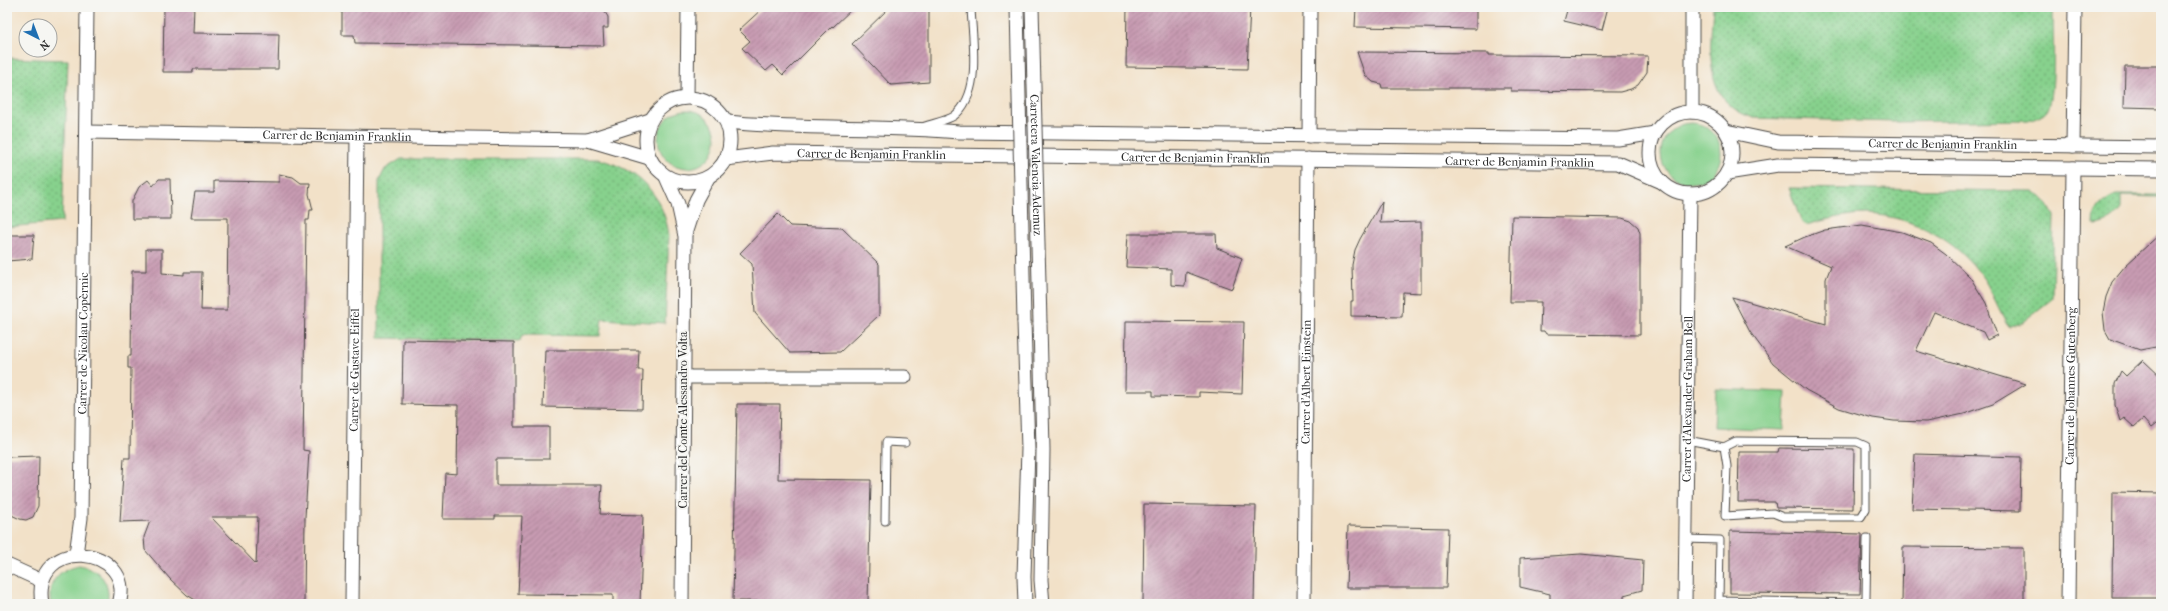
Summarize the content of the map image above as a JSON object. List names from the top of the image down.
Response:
{
  "streets": {
    "street": [
      "Carrer de Benjamin Franklin",
      "Carretera Valencia-Ademuz",
      "Carrer de Nicolau Copèrnic",
      "Carrer de Gustave Eiffel",
      "Carrer d'Albert Einstein",
      "Carrer de Johannes Gutenberg",
      "Carrer d'Alexander Graham Bell",
      "Carrer del Comte Alessandro Volta"
    ]
  },
  "crossings": [
    ["Carrer de Benjamin Franklin", "Carrer de Nicolau Copèrnic"],
    ["Carrer de Benjamin Franklin", "Carrer de Gustave Eiffel"],
    ["Carrer de Benjamin Franklin", "Carrer d'Albert Einstein"],
    ["Carrer de Benjamin Franklin", "Carrer de Johannes Gutenberg"],
    ["Carrer de Benjamin Franklin", "Carrer d'Alexander Graham Bell"],
    ["Carrer de Benjamin Franklin", "Carrer del Comte Alessandro Volta"]
  ],
  "north": "bottom right"
}
